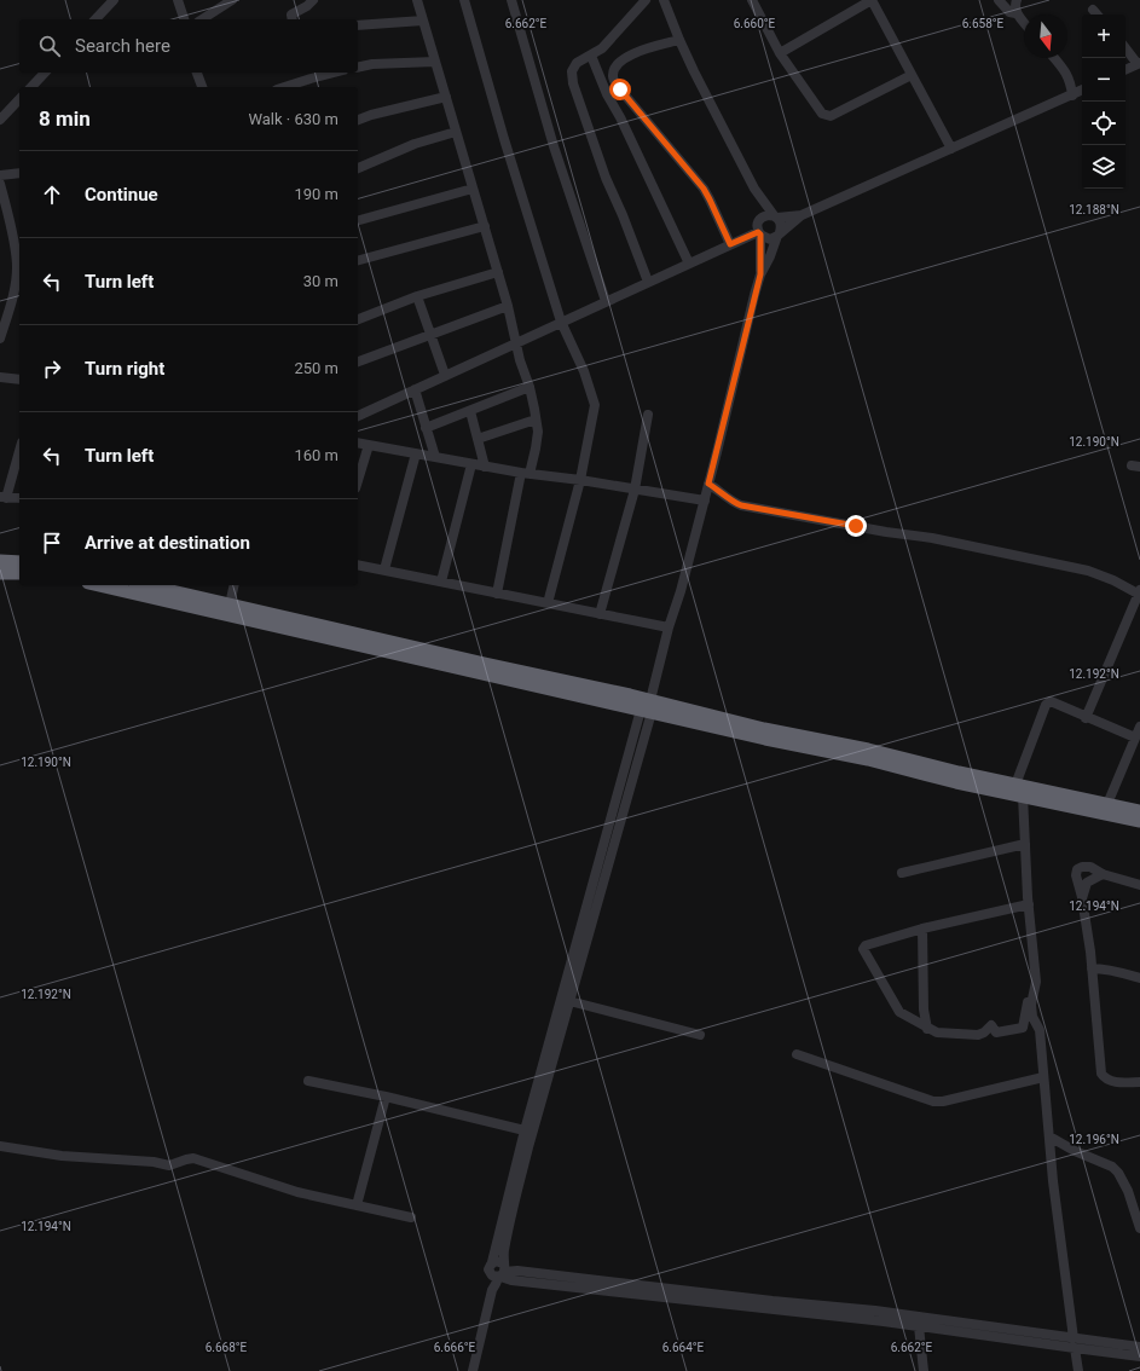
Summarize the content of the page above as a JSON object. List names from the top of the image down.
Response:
{
  "north": "bottom",
  "page": {
    "map_buttons": ["+", "−"],
    "search": "Search here",
    "heading": ["8 min", "Walk · 630 m"],
    "list": [
      ["Continue", "190 m"],
      ["Turn left", "30 m"],
      ["Turn right", "250 m"],
      ["Turn left", "160 m"],
      "Arrive at destination"
    ]
  },
  "coordinates": [
    "6.662°E",
    "6.660°E",
    "6.658°E",
    "12.188°N",
    "12.190°N",
    "12.192°N",
    "12.194°N",
    "12.196°N",
    "6.668°E",
    "6.666°E",
    "6.664°E"
  ]
}
